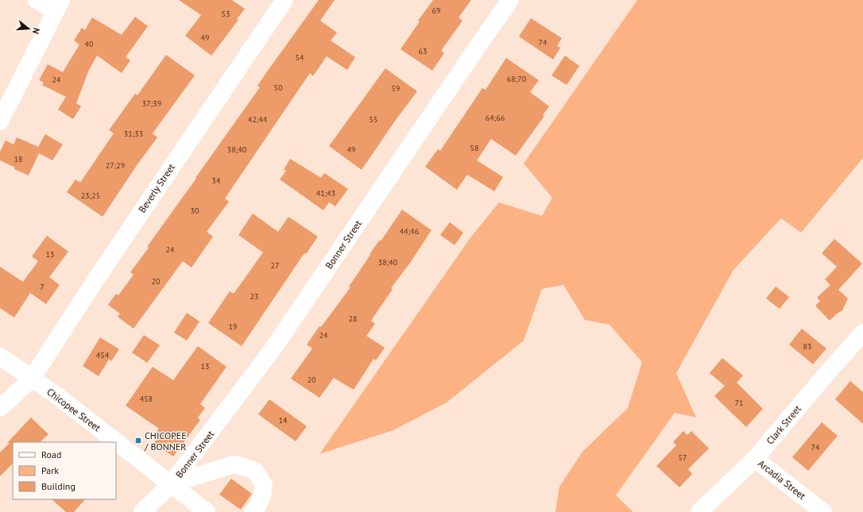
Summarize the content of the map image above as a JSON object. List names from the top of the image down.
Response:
{
  "streets": {
    "street": [
      "Beverly Street",
      "Bonner Street",
      "Chicopee Street",
      "Clark Street",
      "Arcadia Street"
    ]
  },
  "crossings": [
    ["Beverly Street", "Chicopee Street"],
    ["Bonner Street", "Chicopee Street"],
    ["Clark Street", "Arcadia Street"]
  ],
  "places": {
    "transit": ["CHICOPEE / BONNER"]
  },
  "house_numbers": [
    "69",
    "53",
    "49",
    "74",
    "40",
    "63",
    "54",
    "68;70",
    "24",
    "50",
    "59",
    "37;39",
    "64;66",
    "42;44",
    "55",
    "31;33",
    "58",
    "38;40",
    "49",
    "18",
    "27;29",
    "34",
    "41;43",
    "23;25",
    "30",
    "44;46",
    "24",
    "13",
    "38;40",
    "27",
    "20",
    "7",
    "23",
    "28",
    "19",
    "24",
    "83",
    "454",
    "13",
    "20",
    "458",
    "71",
    "14",
    "74",
    "57"
  ],
  "legend": ["Road", "Park", "Building"],
  "north": "right"
}
